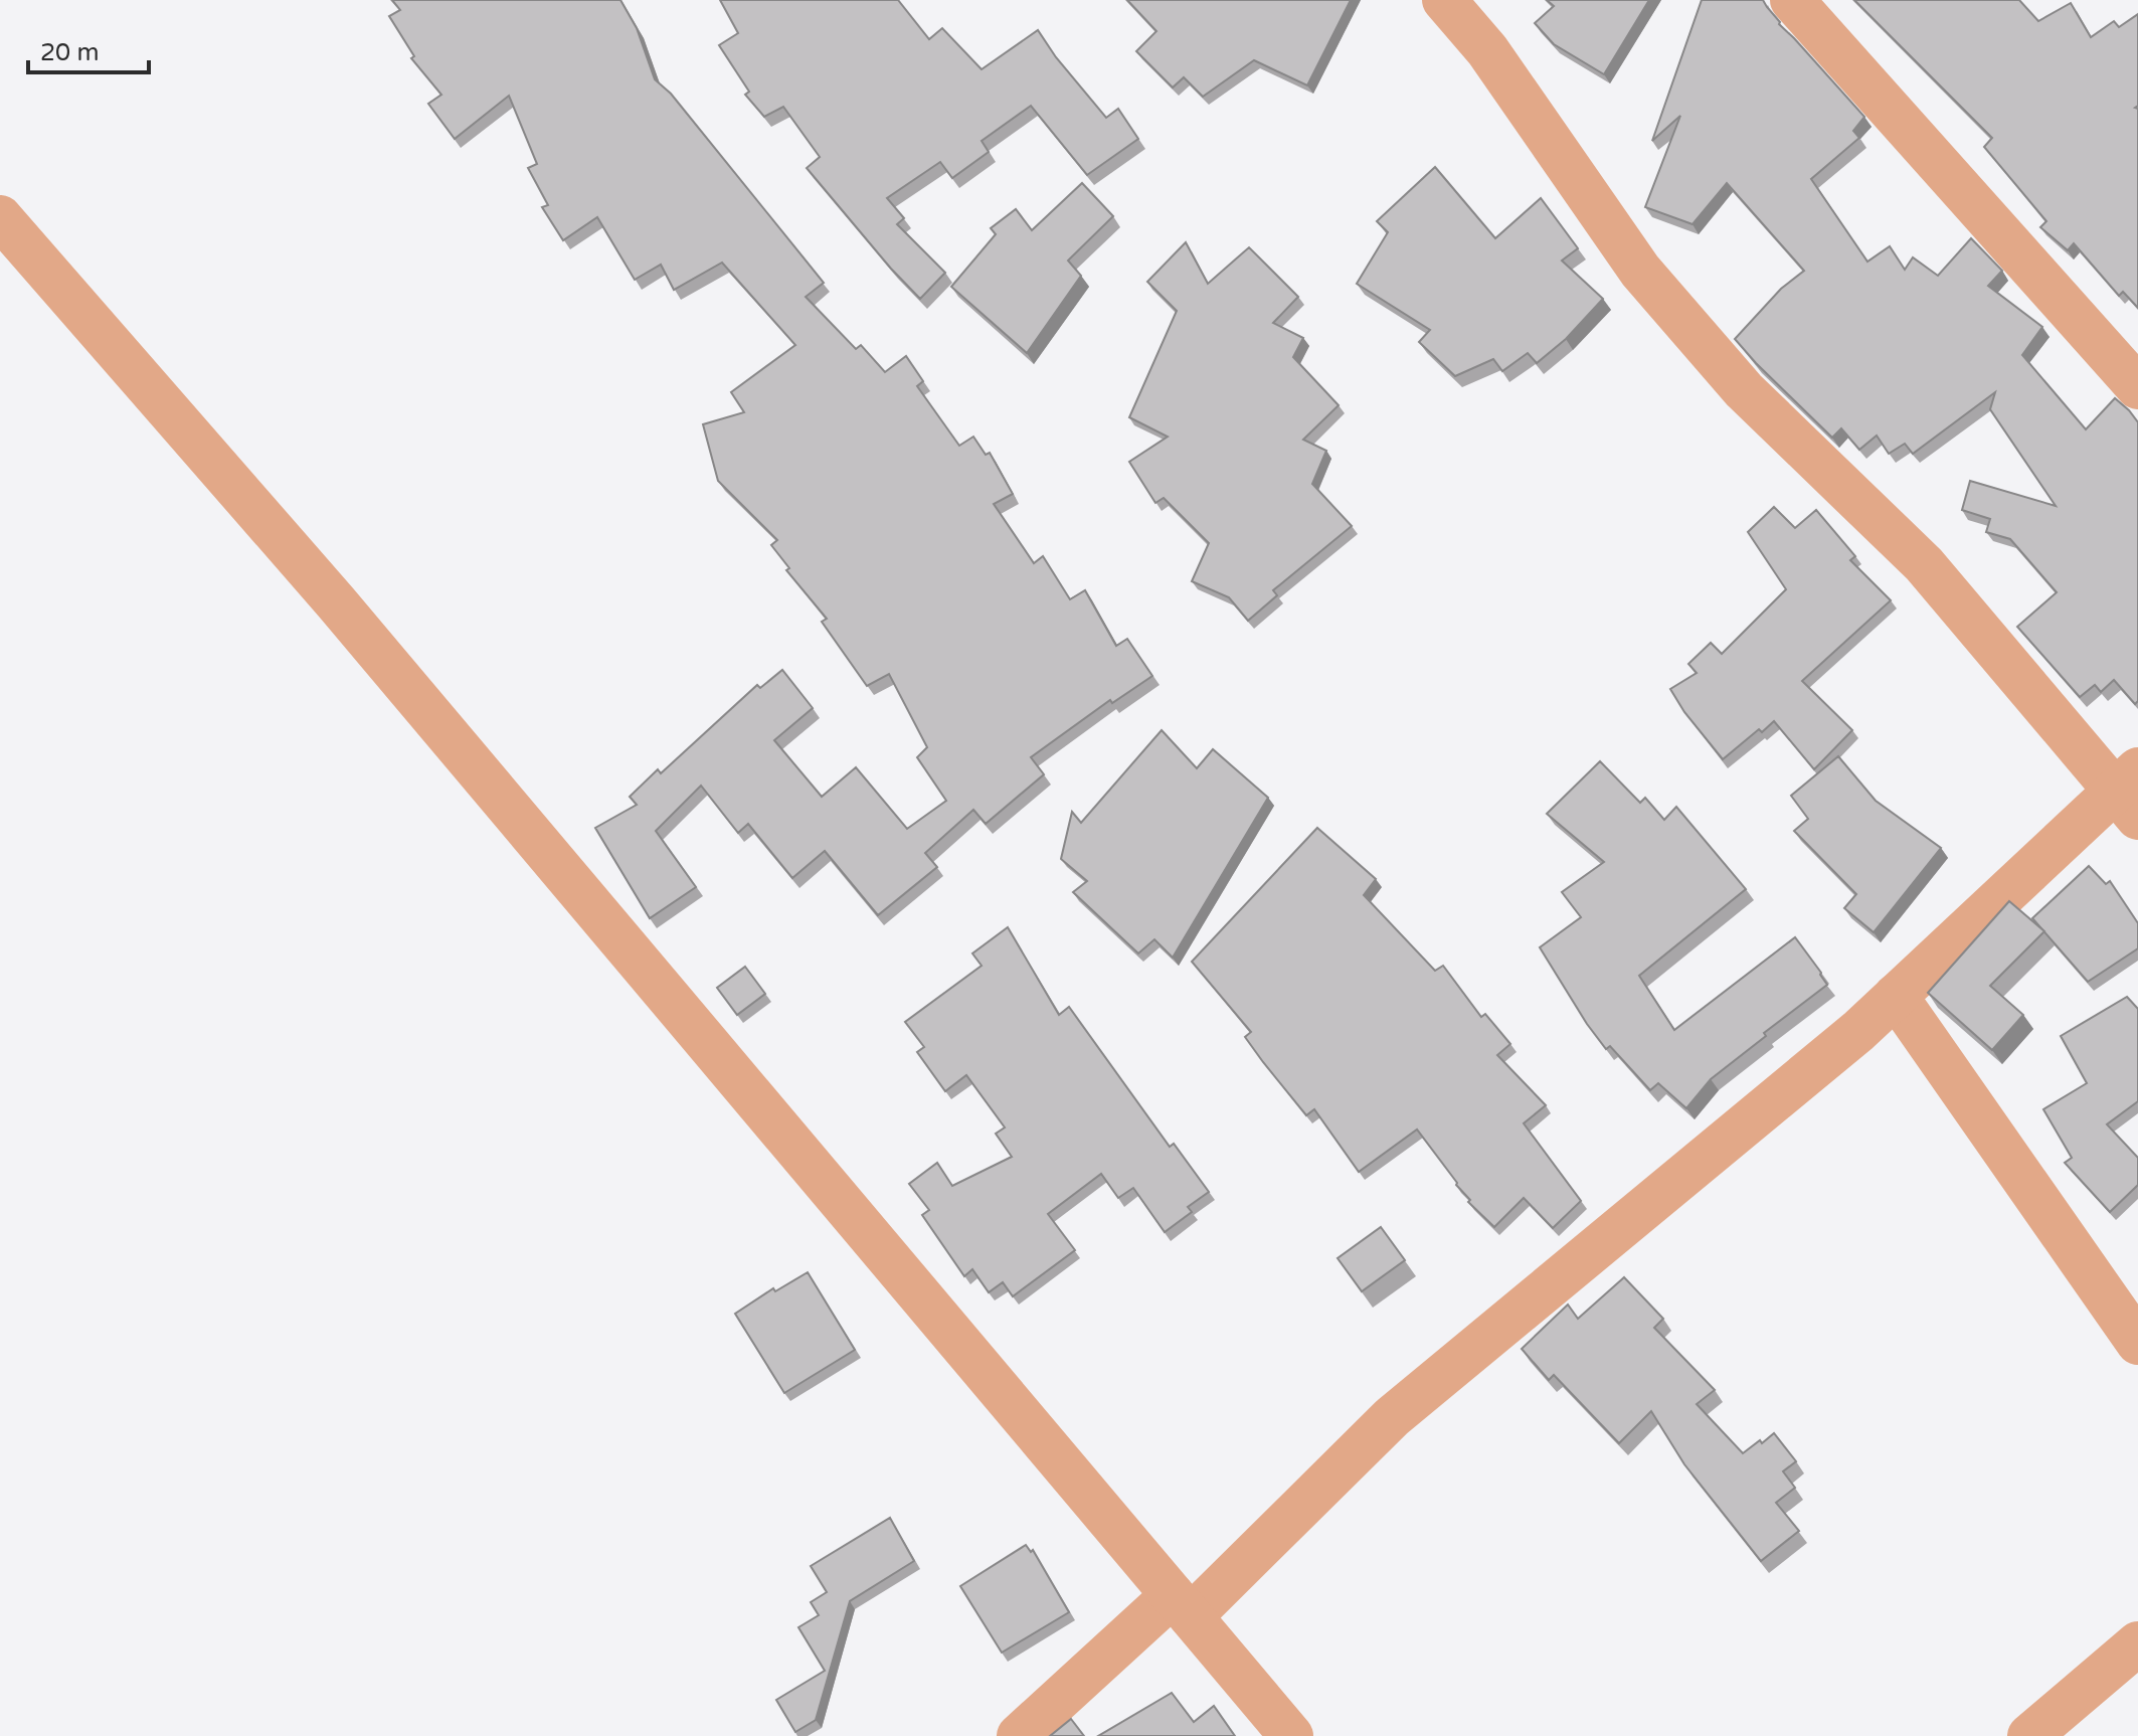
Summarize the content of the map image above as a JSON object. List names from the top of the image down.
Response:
{
  "scale_bar": "20 m"
}
